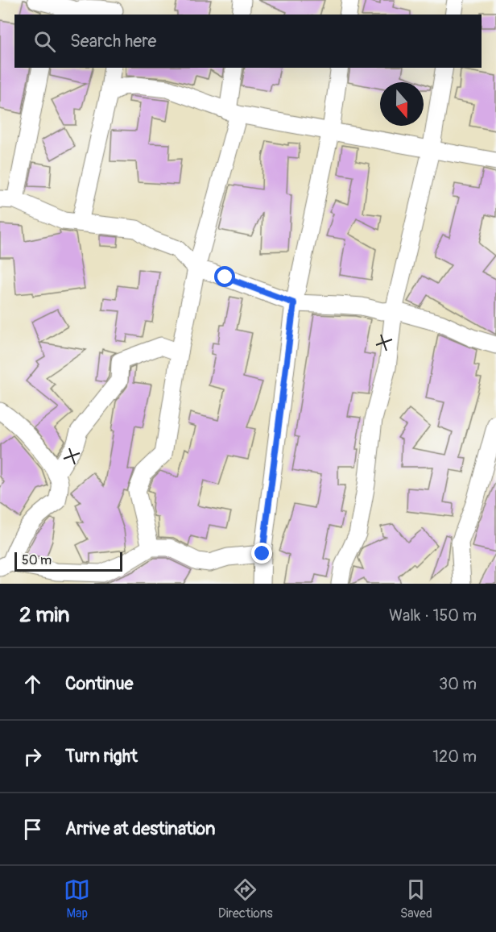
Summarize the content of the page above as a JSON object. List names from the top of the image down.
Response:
{
  "scale_bar": "50 m",
  "north": "bottom",
  "page": {
    "search": "Search here",
    "scale": "50 m",
    "heading": ["2 min", "Walk · 150 m"],
    "list": [
      ["Continue", "30 m"],
      ["Turn right", "120 m"],
      "Arrive at destination"
    ],
    "nav": ["Map", "Directions", "Saved"]
  }
}
